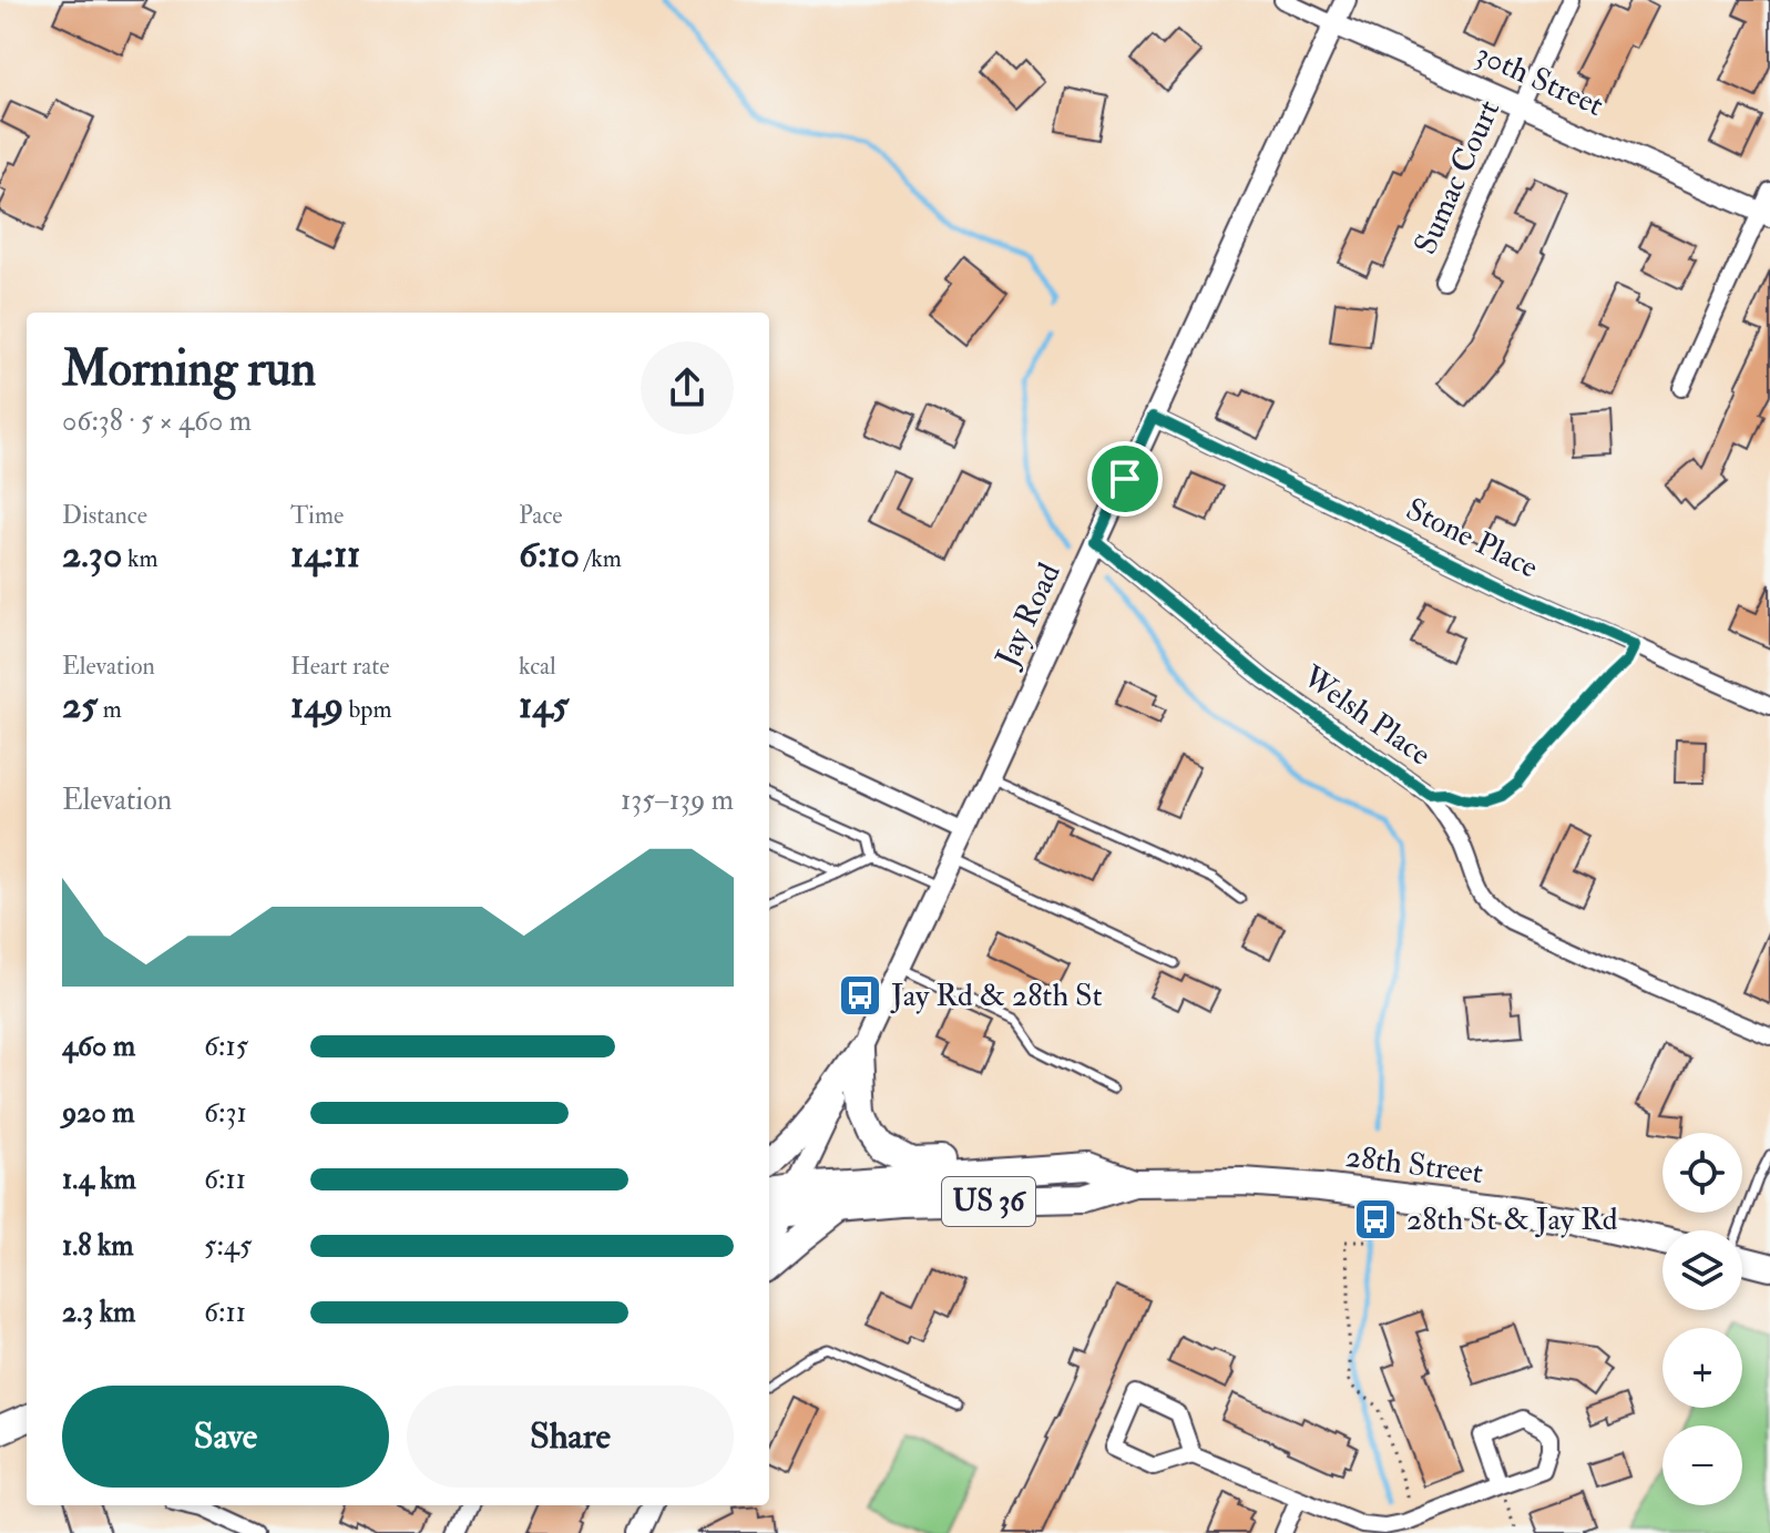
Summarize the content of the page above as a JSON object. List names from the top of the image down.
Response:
{
  "streets": {
    "highway": ["28th Street", "US 36"],
    "street": [
      "30th Street",
      "Sumac Court",
      "Stone Place",
      "Jay Road",
      "Welsh Place"
    ]
  },
  "crossings": [
    ["30th Street", "Sumac Court"],
    ["30th Street", "Jay Road"],
    ["Stone Place", "Jay Road"],
    ["Jay Road", "Welsh Place"],
    ["Jay Road", "28th Street"],
    ["Jay Road", "US 36"],
    ["28th Street", "US 36"]
  ],
  "places": {
    "bus stop": ["Jay Rd & 28th St", "28th St & Jay Rd"]
  },
  "page": {
    "heading": ["Morning run", "06:38 · 5 × 460 m"],
    "stats": [
      ["Distance", "2.30 km"],
      ["Time", "14:11"],
      ["Pace", "6:10 /km"],
      ["Elevation", "25 m"],
      ["Heart rate", "149 bpm"],
      ["kcal", "145"]
    ],
    "chart": ["Elevation", "135–139 m"],
    "list": [
      {
        "name": "460 m",
        "note": "6:15"
      },
      {
        "name": "920 m",
        "note": "6:31"
      },
      {
        "name": "1.4 km",
        "note": "6:11"
      },
      {
        "name": "1.8 km",
        "note": "5:45"
      },
      {
        "name": "2.3 km",
        "note": "6:11"
      }
    ],
    "map_buttons": ["+", "−"],
    "buttons": ["Save", "Share"]
  }
}
